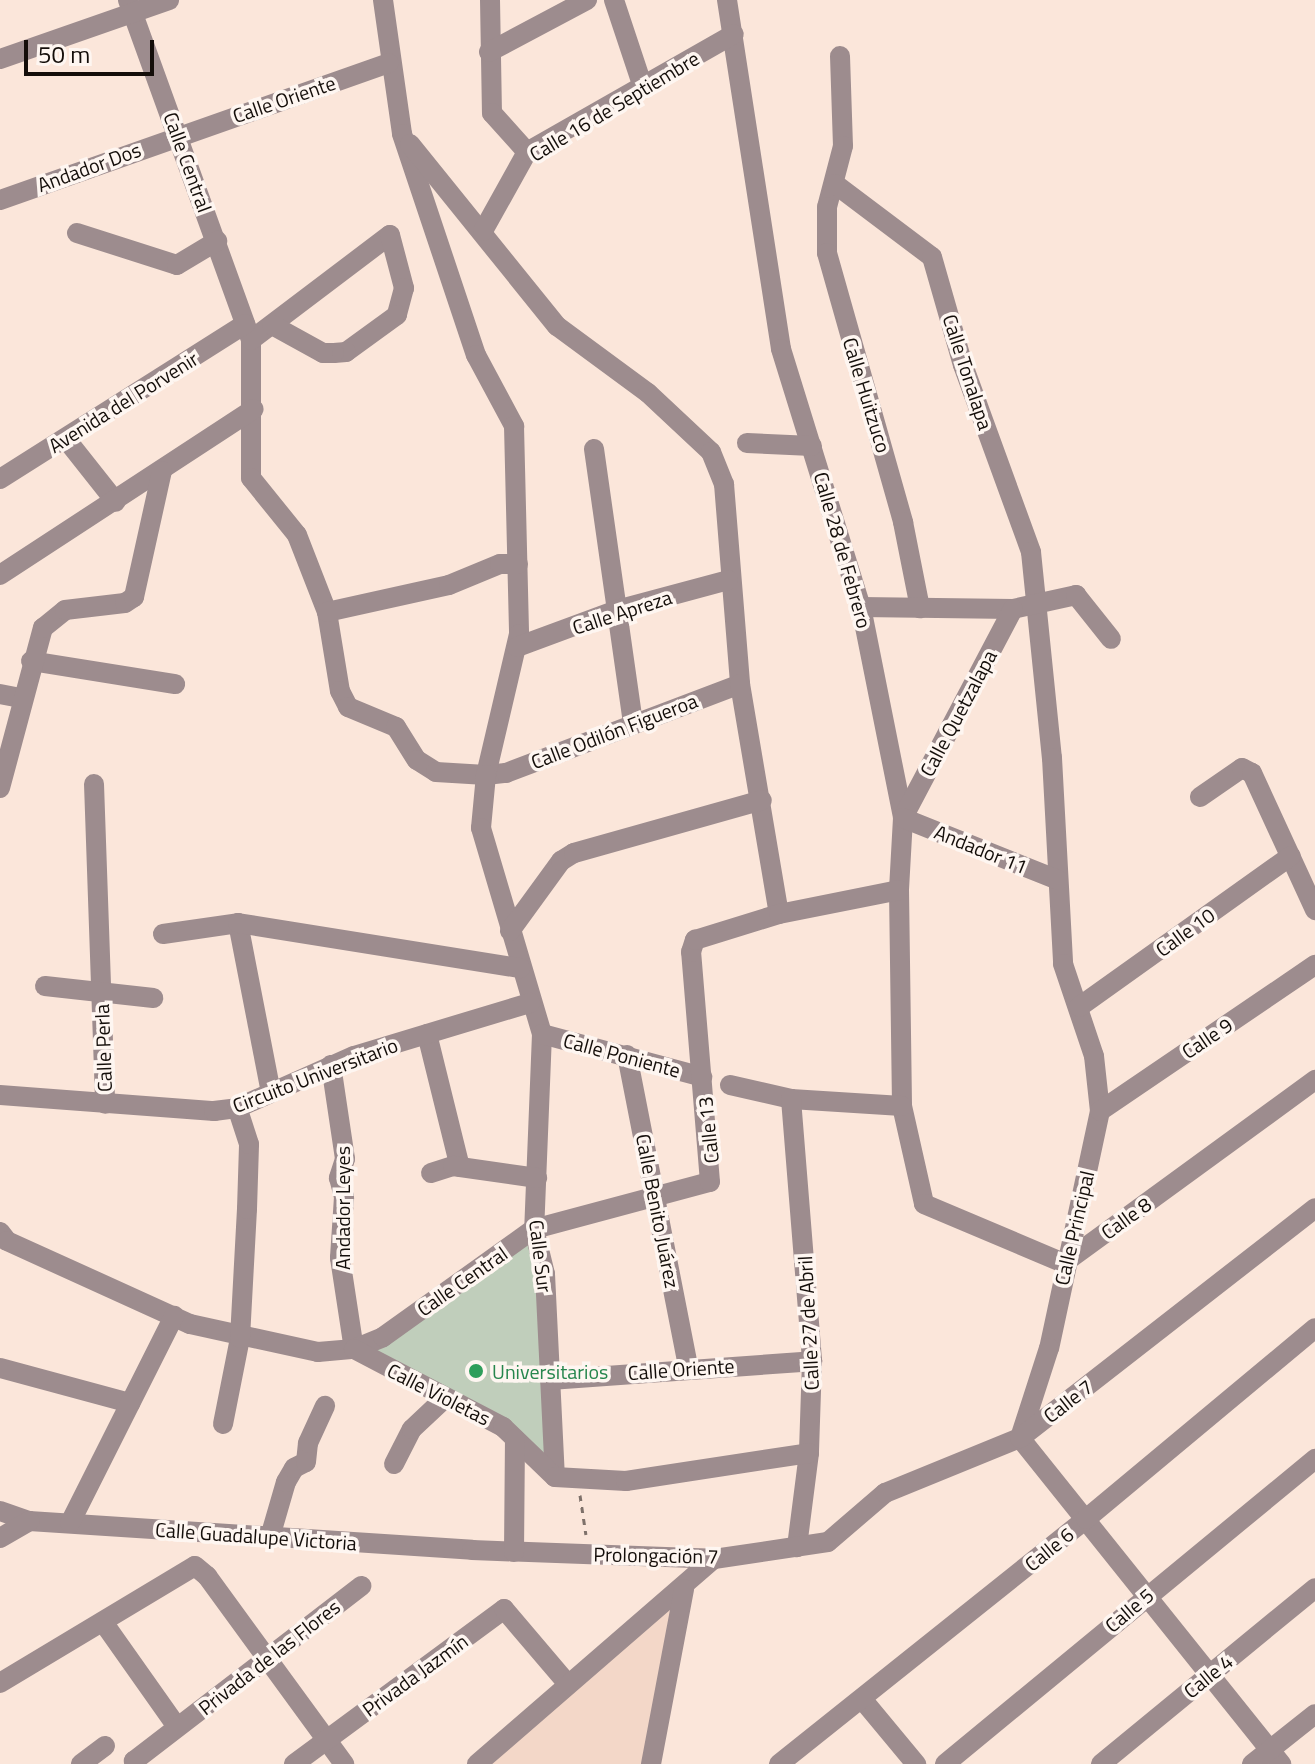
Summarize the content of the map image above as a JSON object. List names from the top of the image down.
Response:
{
  "streets": {
    "street": [
      "Calle Oriente",
      "Calle 16 de Septiembre",
      "Calle Central",
      "Andador Dos",
      "Calle Tonalapa",
      "Calle Huitzuco",
      "Avenida del Porvenir",
      "Calle 28 de Febrero",
      "Calle Apreza",
      "Calle Quetzalapa",
      "Calle Odilón Figueroa",
      "Andador 11",
      "Calle 10",
      "Calle 9",
      "Calle Perla",
      "Calle Poniente",
      "Circuito Universitario",
      "Calle 13",
      "Andador Leyes",
      "Calle Benito Juárez",
      "Calle 8",
      "Calle Principal",
      "Calle Sur",
      "Calle 27 de Abril",
      "Calle Violetas",
      "Calle 7",
      "Calle Guadalupe Victoria",
      "Calle 6",
      "Prolongación 7",
      "Calle 5",
      "Privada de las Flores",
      "Privada Jazmín",
      "Calle 4"
    ]
  },
  "crossings": [
    ["Calle Oriente", "Calle Central"],
    ["Calle Oriente", "Andador Dos"],
    ["Calle Oriente", "Calle Benito Juárez"],
    ["Calle Oriente", "Calle Sur"],
    ["Calle Oriente", "Calle 27 de Abril"],
    ["Calle 16 de Septiembre", "Calle 28 de Febrero"],
    ["Calle Central", "Andador Dos"],
    ["Calle Central", "Avenida del Porvenir"],
    ["Calle Central", "Calle Odilón Figueroa"],
    ["Calle Central", "Calle 13"],
    ["Calle Central", "Andador Leyes"],
    ["Calle Central", "Calle Benito Juárez"],
    ["Calle Central", "Calle Sur"],
    ["Calle Central", "Calle Violetas"],
    ["Calle Tonalapa", "Calle Huitzuco"],
    ["Calle Tonalapa", "Calle Principal"],
    ["Calle 28 de Febrero", "Calle Quetzalapa"],
    ["Calle 28 de Febrero", "Andador 11"],
    ["Calle Quetzalapa", "Andador 11"],
    ["Andador 11", "Calle Principal"],
    ["Calle 10", "Calle Principal"],
    ["Calle 9", "Calle Principal"],
    ["Calle Perla", "Circuito Universitario"],
    ["Calle Poniente", "Calle 13"],
    ["Calle Poniente", "Calle Benito Juárez"],
    ["Calle Poniente", "Calle Sur"],
    ["Circuito Universitario", "Andador Leyes"],
    ["Andador Leyes", "Calle Violetas"],
    ["Calle 8", "Calle Principal"],
    ["Calle Principal", "Calle 7"],
    ["Calle Sur", "Calle Violetas"],
    ["Calle 27 de Abril", "Calle 7"],
    ["Calle 27 de Abril", "Prolongación 7"],
    ["Calle 7", "Prolongación 7"],
    ["Calle Guadalupe Victoria", "Prolongación 7"]
  ],
  "places": ["Universitarios"],
  "scale_bar": "50 m"
}
